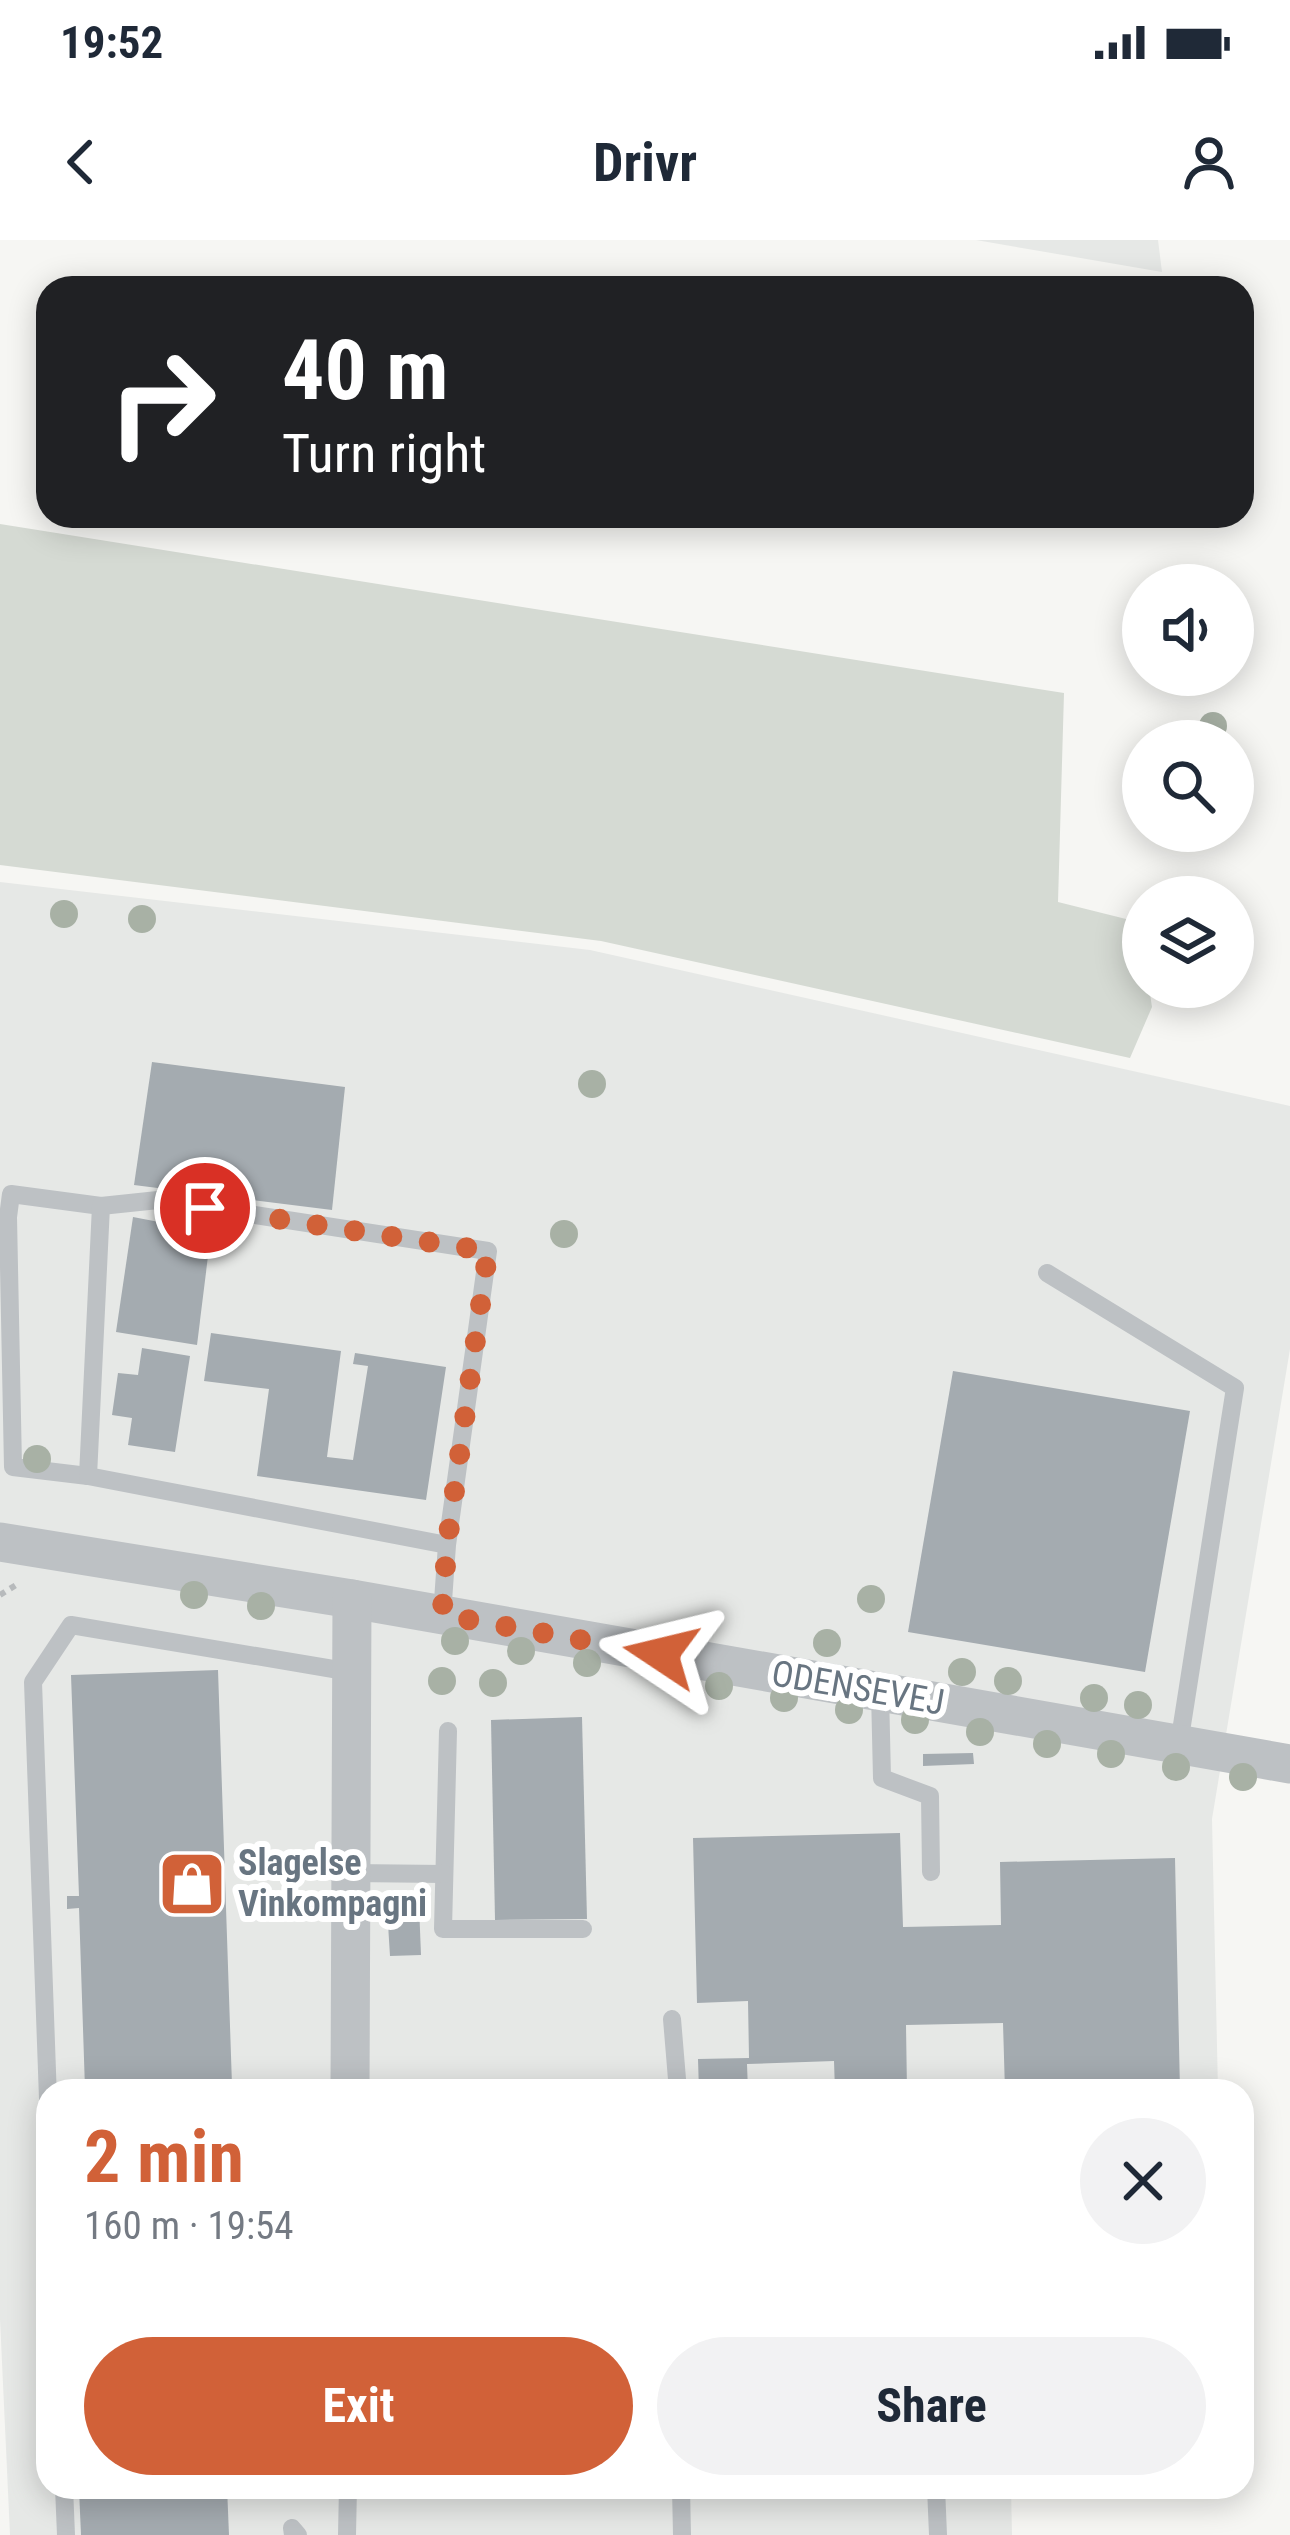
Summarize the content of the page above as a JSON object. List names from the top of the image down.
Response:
{
  "streets": {
    "street": ["ODENSEVEJ"]
  },
  "places": {
    "shop": ["Slagelse Vinkompagni"]
  },
  "page": {
    "status": "19:52",
    "header": "Drivr",
    "turn": ["40 m", "Turn right"],
    "heading": ["2 min", "160 m · 19:54"],
    "buttons": ["Exit", "Share"]
  }
}
